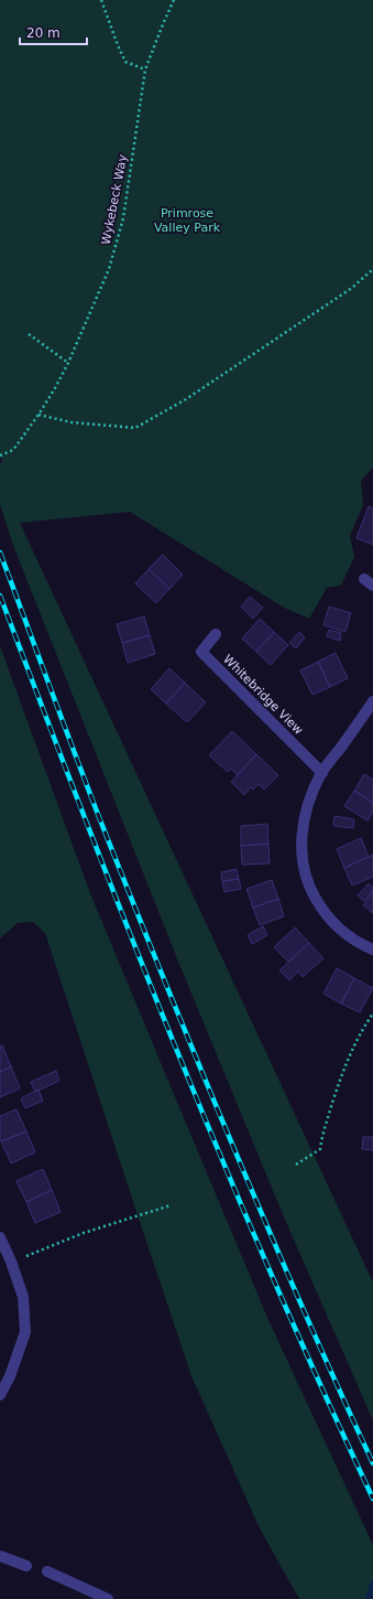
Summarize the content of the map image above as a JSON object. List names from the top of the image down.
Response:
{
  "streets": {
    "street": ["Whitebridge View"],
    "path": ["Wykebeck Way"]
  },
  "parks": ["Primrose Valley Park"],
  "scale_bar": "20 m"
}
